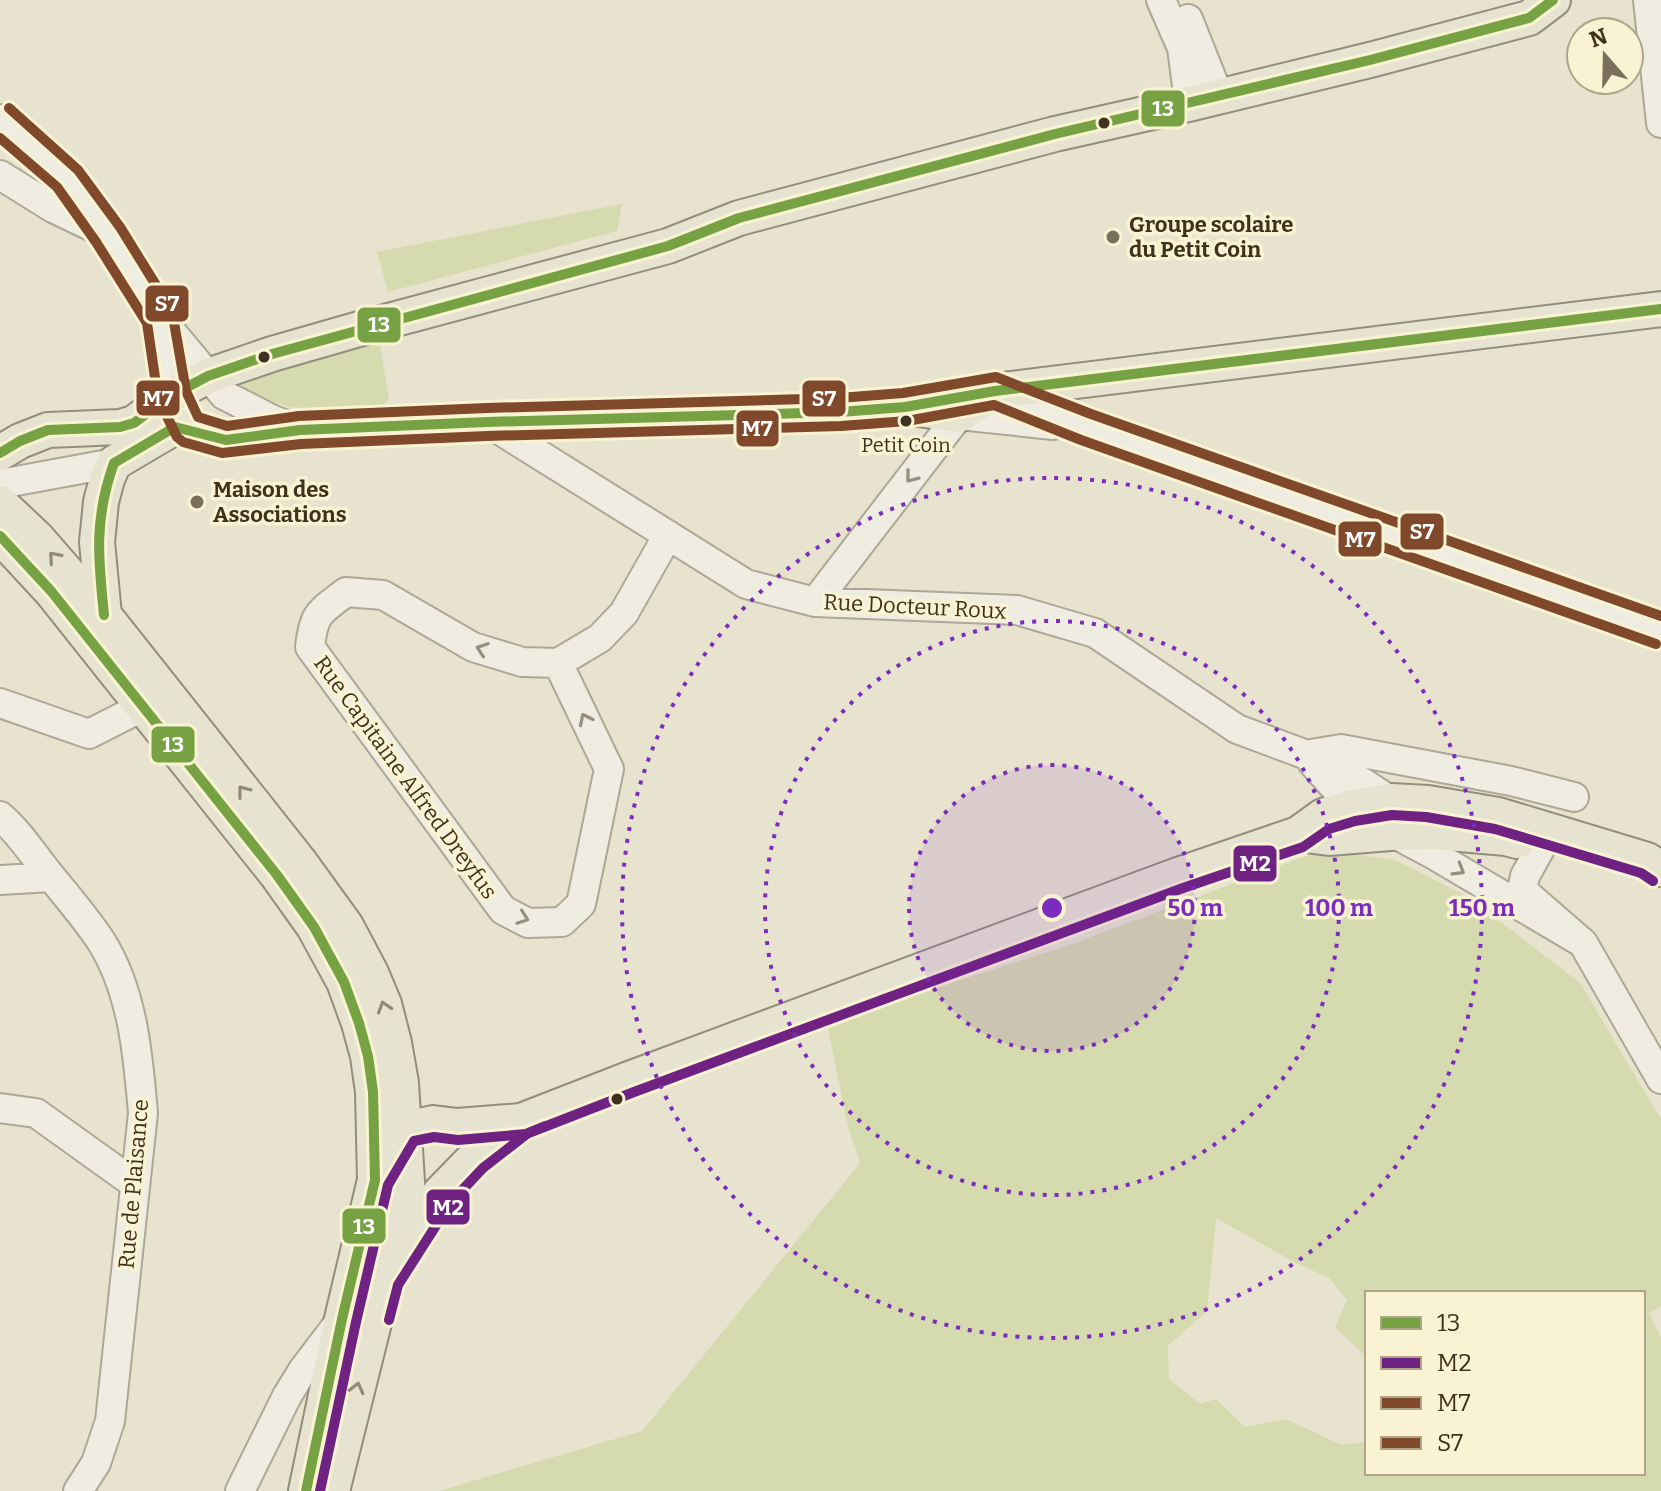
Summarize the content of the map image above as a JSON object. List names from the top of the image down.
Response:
{
  "streets": {
    "street": ["Rue Docteur Roux", "Rue Capitaine Alfred Dreyfus", "Rue de Plaisance"]
  },
  "places": ["Groupe scolaire du Petit Coin", "Petit Coin", "Maison des Associations"],
  "lines": [
    "transit line 13",
    "transit line S7",
    "transit line M7",
    "transit line M2"
  ],
  "legend": [
    "13",
    "M2",
    "M7",
    "S7"
  ],
  "north": "top",
  "rings": ["50 m", "100 m", "150 m"]
}
